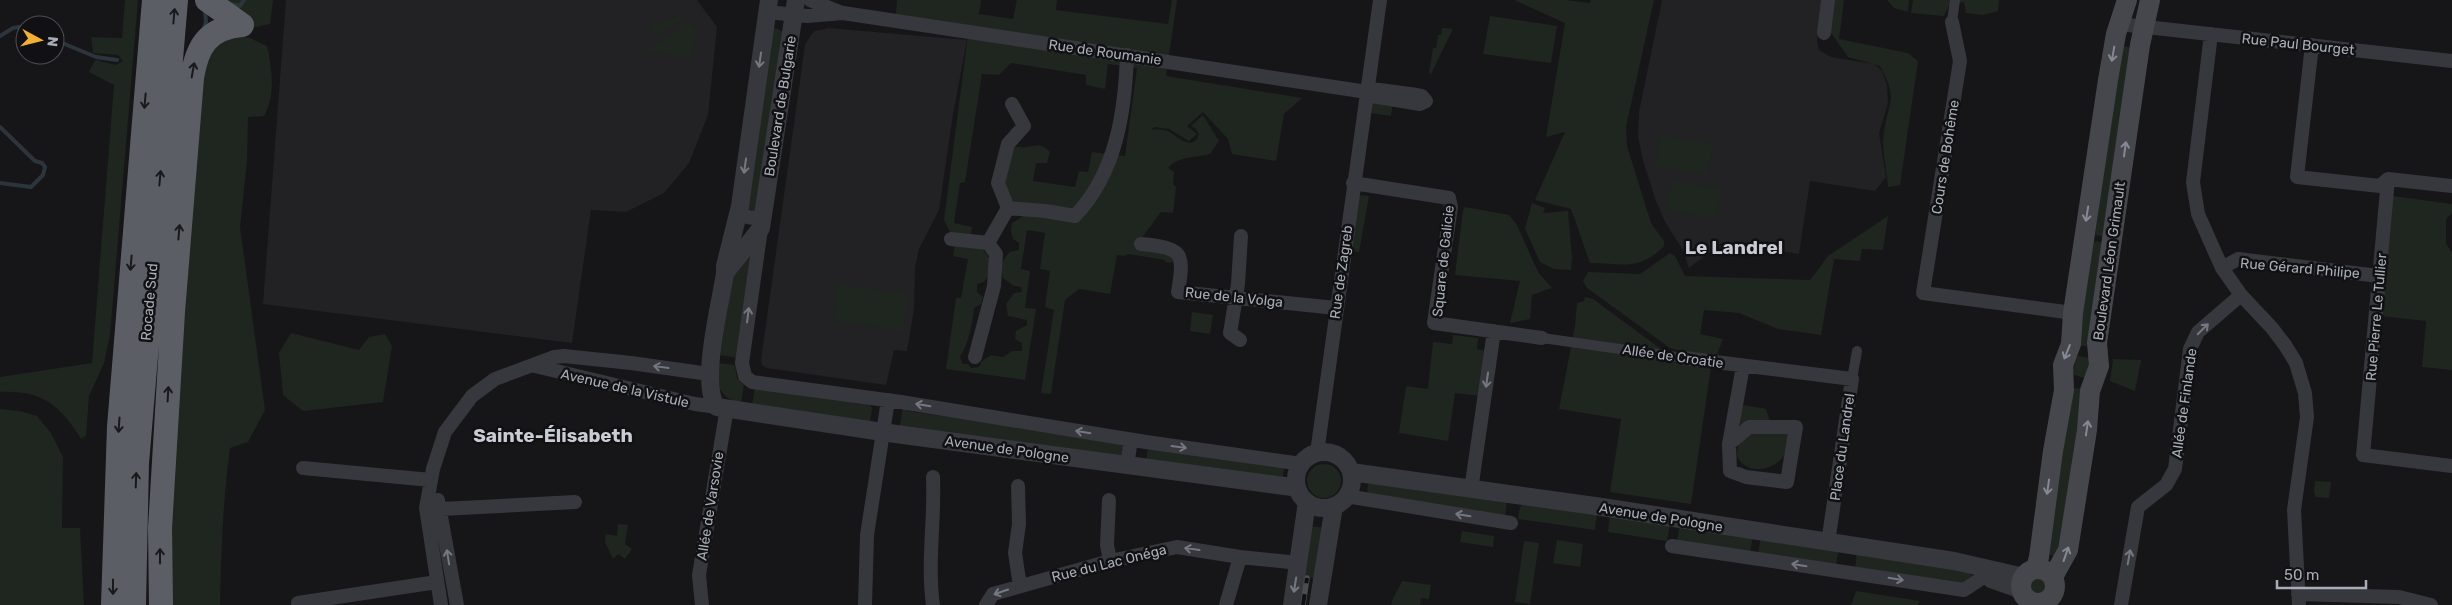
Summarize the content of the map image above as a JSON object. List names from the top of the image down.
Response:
{
  "streets": {
    "highway": ["Rocade Sud"],
    "main road": ["Boulevard Léon Grimault"],
    "street": [
      "Rue Paul Bourget",
      "Rue de Roumanie",
      "Boulevard de Bulgarie",
      "Cours de Bohême",
      "Square de Galicie",
      "Rue Gérard Philipe",
      "Rue de Zagreb",
      "Rue de la Volga",
      "Rue Pierre Le Tullier",
      "Allée de Croatie",
      "Avenue de la Vistule",
      "Allée de Finlande",
      "Place du Landrel",
      "Avenue de Pologne",
      "Allée de Varsovie",
      "Rue du Lac Onéga"
    ]
  },
  "crossings": [
    ["Rue Paul Bourget", "Boulevard Léon Grimault"],
    ["Rue de Roumanie", "Boulevard de Bulgarie"],
    ["Rue de Roumanie", "Rue de Zagreb"],
    ["Boulevard de Bulgarie", "Avenue de la Vistule"],
    ["Boulevard de Bulgarie", "Avenue de Pologne"],
    ["Boulevard de Bulgarie", "Allée de Varsovie"],
    ["Cours de Bohême", "Boulevard Léon Grimault"],
    ["Square de Galicie", "Rue de Zagreb"],
    ["Square de Galicie", "Allée de Croatie"],
    ["Boulevard Léon Grimault", "Avenue de Pologne"],
    ["Rue Gérard Philipe", "Rue Pierre Le Tullier"],
    ["Rue de Zagreb", "Rue de la Volga"],
    ["Rue de Zagreb", "Avenue de Pologne"],
    ["Allée de Croatie", "Place du Landrel"],
    ["Avenue de la Vistule", "Avenue de Pologne"],
    ["Avenue de la Vistule", "Allée de Varsovie"],
    ["Place du Landrel", "Avenue de Pologne"],
    ["Avenue de Pologne", "Allée de Varsovie"]
  ],
  "one_way": ["Allée de Finlande", "Rue du Lac Onéga"],
  "districts": ["Le Landrel", "Sainte-Élisabeth"],
  "scale_bar": "50 m",
  "north": "right"
}
